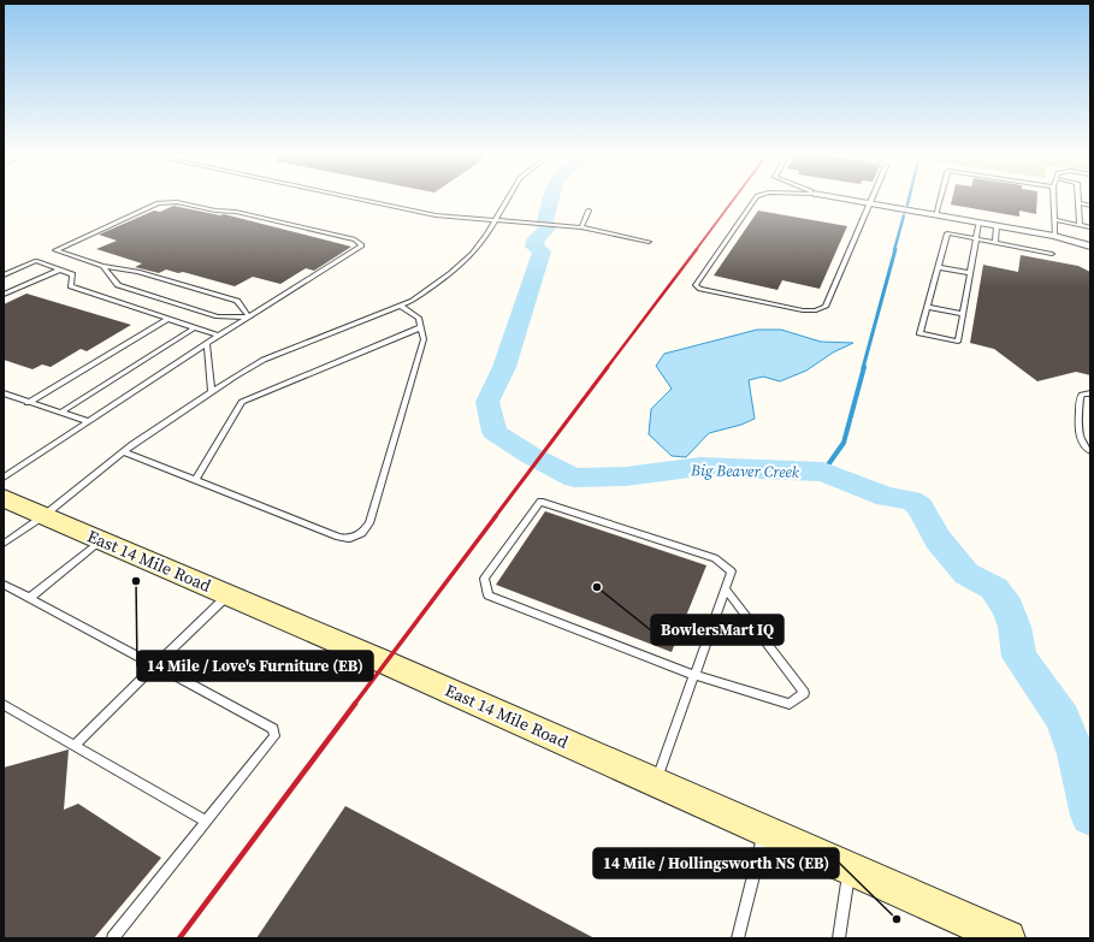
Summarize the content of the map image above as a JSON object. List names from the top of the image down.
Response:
{
  "streets": {
    "main road": ["East 14 Mile Road"]
  },
  "water": ["Big Beaver Creek"],
  "places": ["14 Mile / Love's Furniture (EB)", "BowlersMart IQ", "14 Mile / Hollingsworth NS (EB)"]
}
